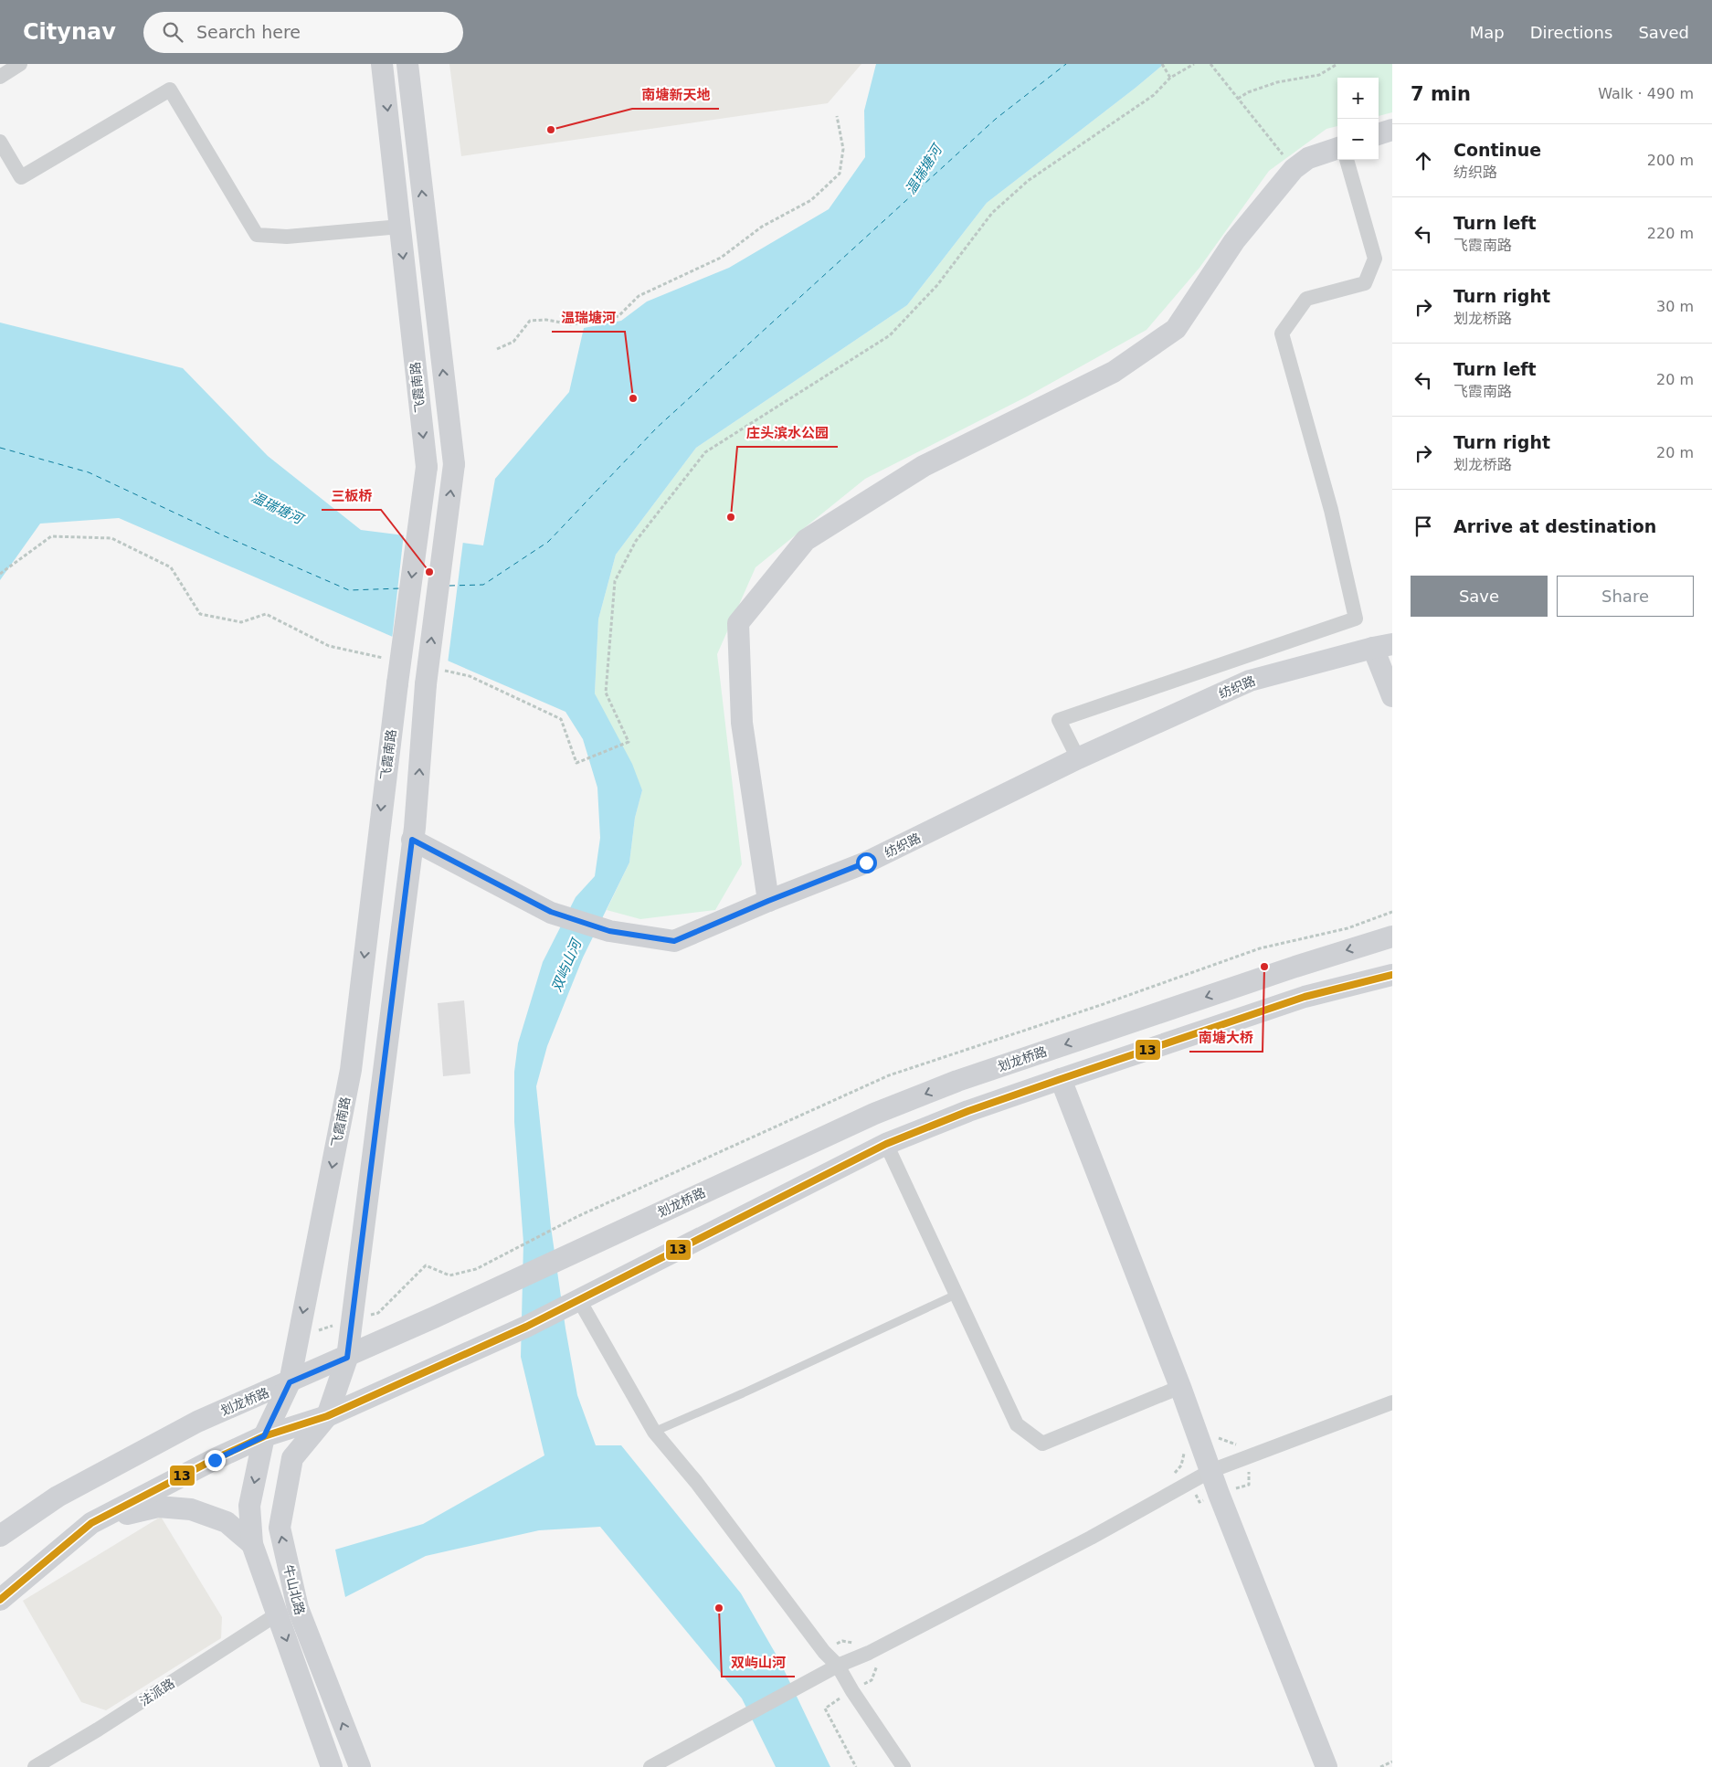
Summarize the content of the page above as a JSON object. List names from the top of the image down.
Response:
{
  "streets": {
    "main road": [
      "飞霞南路",
      "纺织路",
      "划龙桥路",
      "牛山北路"
    ],
    "street": ["法派路"]
  },
  "crossings": [
    ["飞霞南路", "划龙桥路"],
    ["飞霞南路", "牛山北路"],
    ["牛山北路", "法派路"]
  ],
  "water": ["温瑞塘河", "双屿山河"],
  "places": [
    "南塘新天地",
    "温瑞塘河",
    "庄头滨水公园",
    "三板桥",
    "南塘大桥",
    "双屿山河"
  ],
  "lines": ["transit line 13"],
  "page": {
    "header": "Citynav",
    "search": "Search here",
    "nav": ["Map", "Directions", "Saved"],
    "heading": ["7 min", "Walk · 490 m"],
    "map_buttons": ["+", "−"],
    "list": [
      ["Continue", "纺织路", "200 m"],
      ["Turn left", "飞霞南路", "220 m"],
      ["Turn right", "划龙桥路", "30 m"],
      ["Turn left", "飞霞南路", "20 m"],
      ["Turn right", "划龙桥路", "20 m"],
      "Arrive at destination"
    ],
    "buttons": ["Save", "Share"]
  }
}
